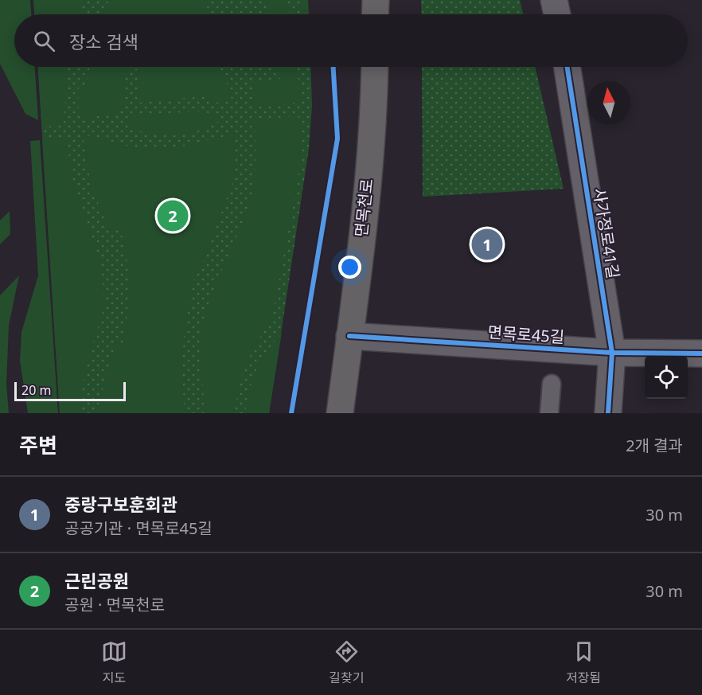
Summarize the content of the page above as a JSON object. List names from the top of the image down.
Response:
{
  "streets": {
    "main road": ["면목천로"],
    "street": ["사가정로41길", "면목로45길"]
  },
  "crossings": [
    ["면목천로", "면목로45길"],
    ["사가정로41길", "면목로45길"]
  ],
  "scale_bar": "20 m",
  "north": "top",
  "page": {
    "search": "장소 검색",
    "pins": ["2", "1"],
    "scale": "20 m",
    "heading": ["주변", "2개 결과"],
    "list": [
      {
        "mark": "1",
        "name": "중랑구보훈회관",
        "note": "공공기관 · 면목로45길",
        "value": "30 m"
      },
      {
        "mark": "2",
        "name": "근린공원",
        "note": "공원 · 면목천로",
        "value": "30 m"
      }
    ],
    "nav": ["지도", "길찾기", "저장됨"]
  }
}
